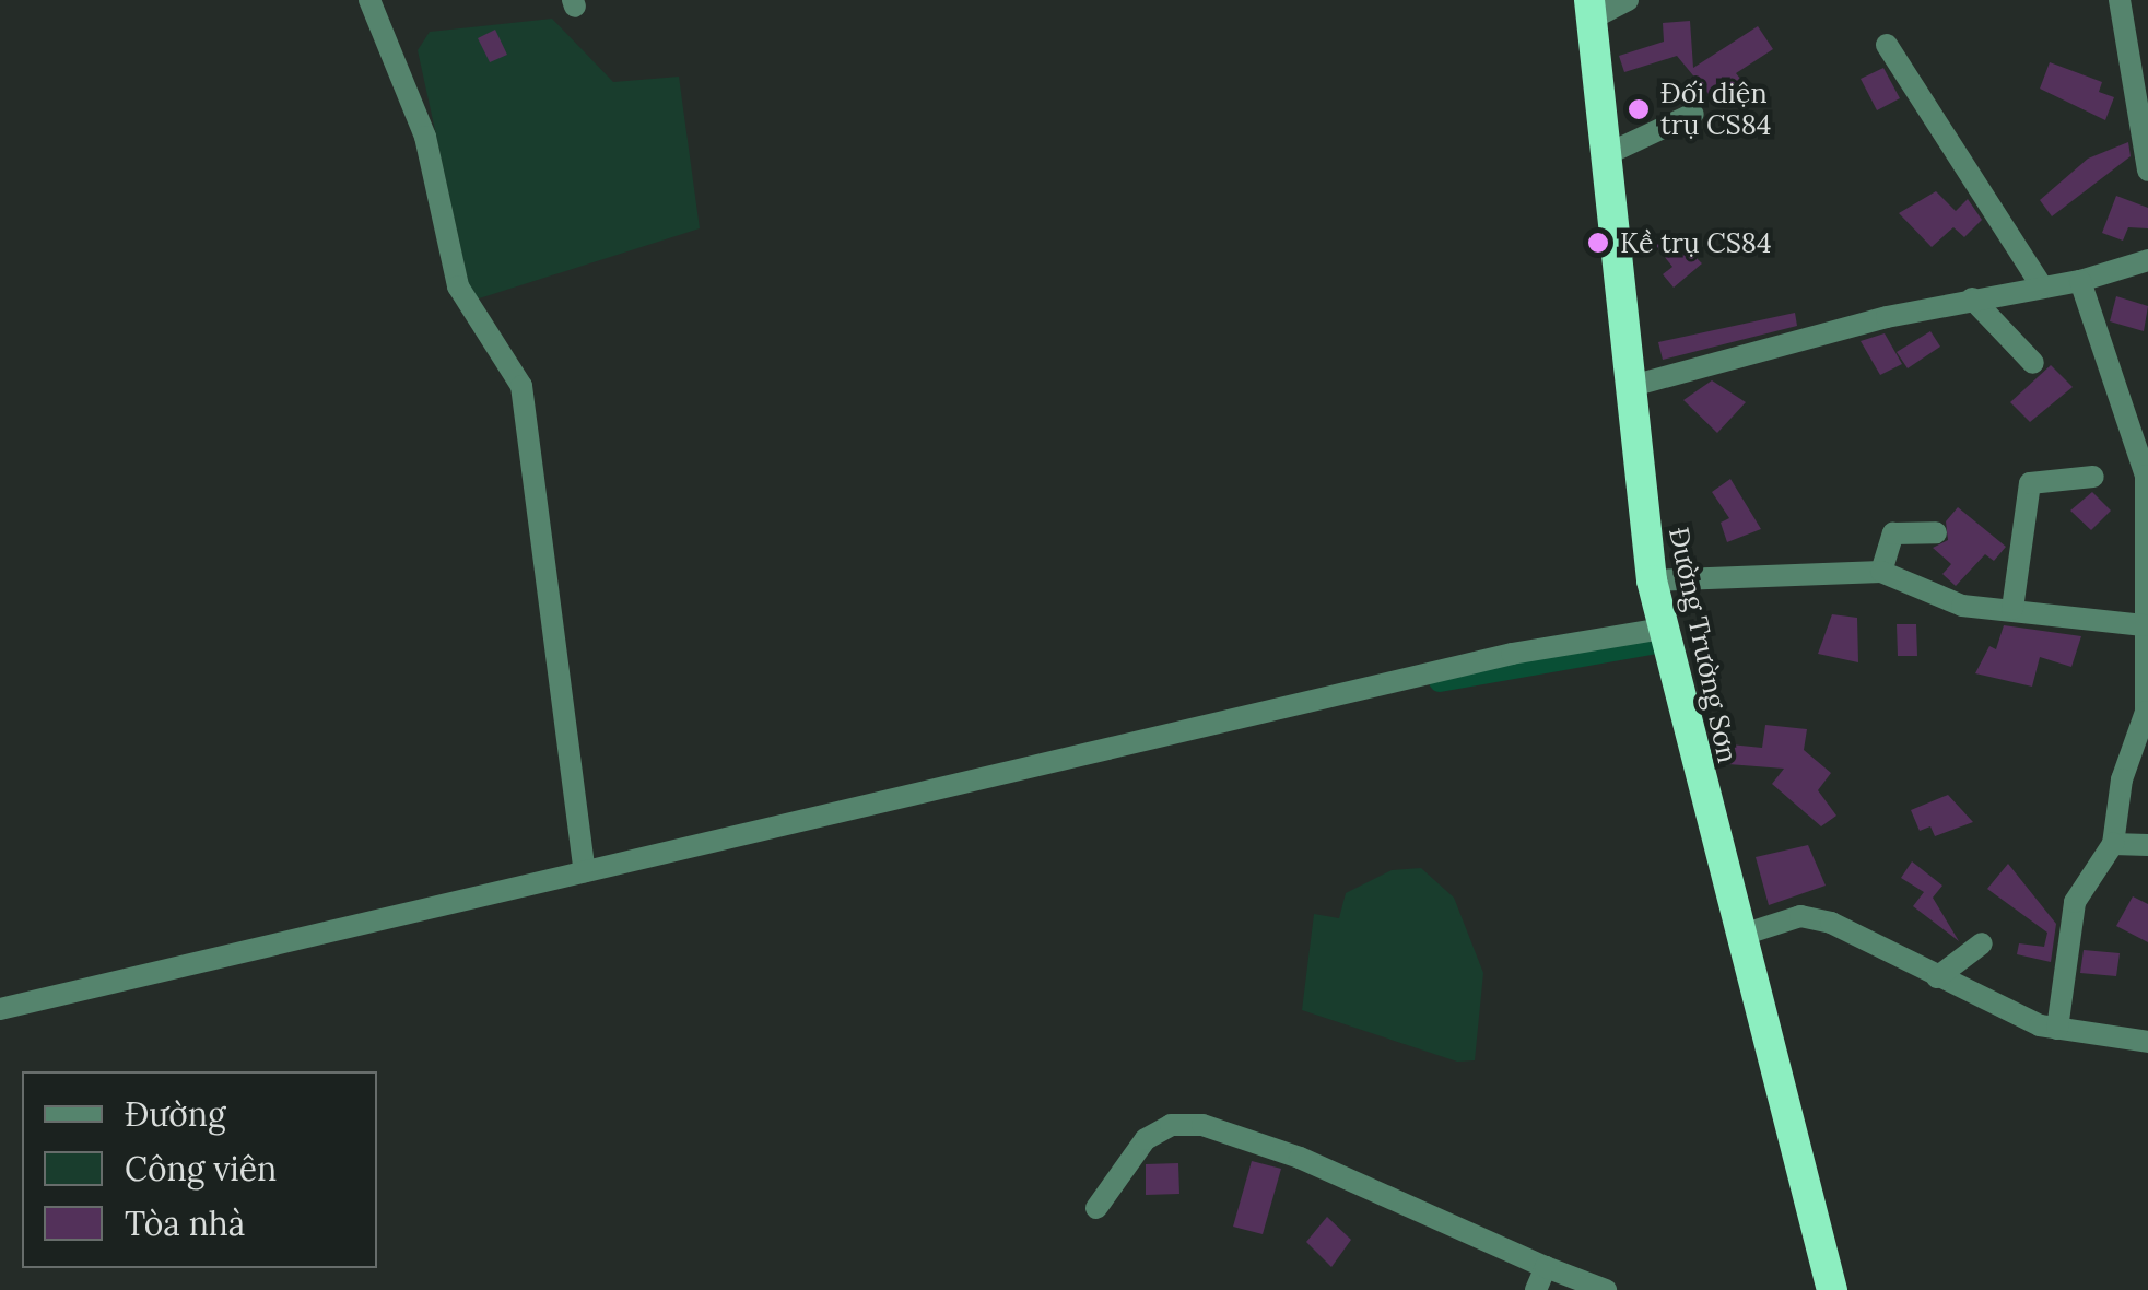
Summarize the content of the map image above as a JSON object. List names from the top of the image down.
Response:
{
  "streets": {
    "highway": ["Đường Trường Sơn"]
  },
  "places": ["Đối diện trụ CS84", "Kề trụ CS84"],
  "legend": ["Đường", "Công viên", "Tòa nhà"]
}
